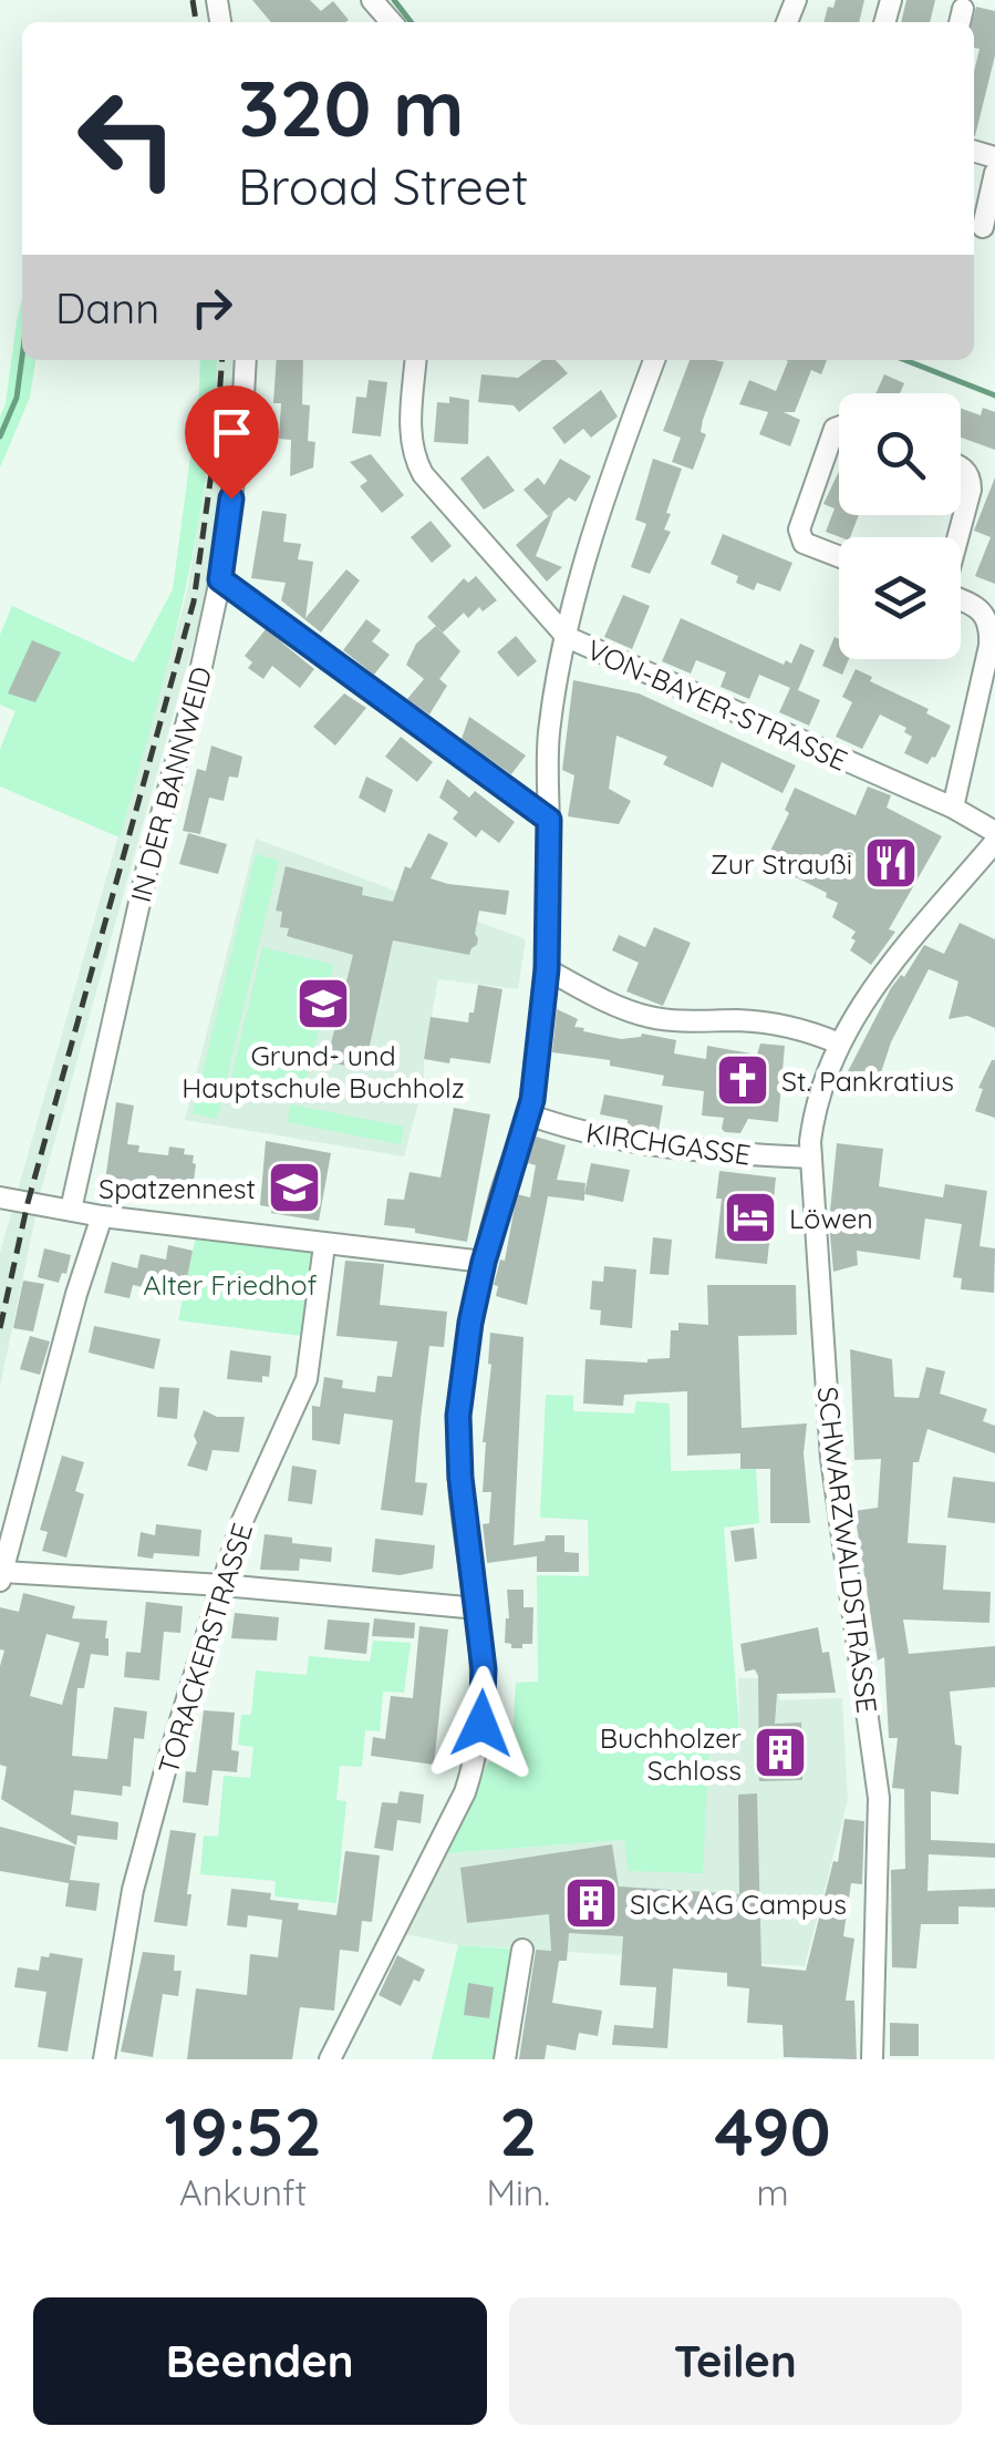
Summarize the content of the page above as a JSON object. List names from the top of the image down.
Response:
{
  "streets": {
    "street": [
      "VON-BAYER-STRASSE",
      "IN DER BANNWEID",
      "KIRCHGASSE",
      "SCHWARZWALDSTRASSE",
      "TORACKERSTRASSE"
    ]
  },
  "crossings": [
    ["KIRCHGASSE", "SCHWARZWALDSTRASSE"]
  ],
  "parks": ["Alter Friedhof"],
  "places": {
    "restaurant": ["Zur Straußi"],
    "school or university": ["Grund- und Hauptschule Buchholz", "Spatzennest"],
    "church": ["St. Pankratius"],
    "hotel": ["Löwen"],
    "building": ["Buchholzer Schloss", "SICK AG Campus"]
  },
  "page": {
    "turn": ["320 m", "Broad Street"],
    "then": "Dann",
    "eta": [
      "19:52",
      "Ankunft",
      "2",
      "Min.",
      "490",
      "m"
    ],
    "buttons": ["Beenden", "Teilen"]
  }
}
